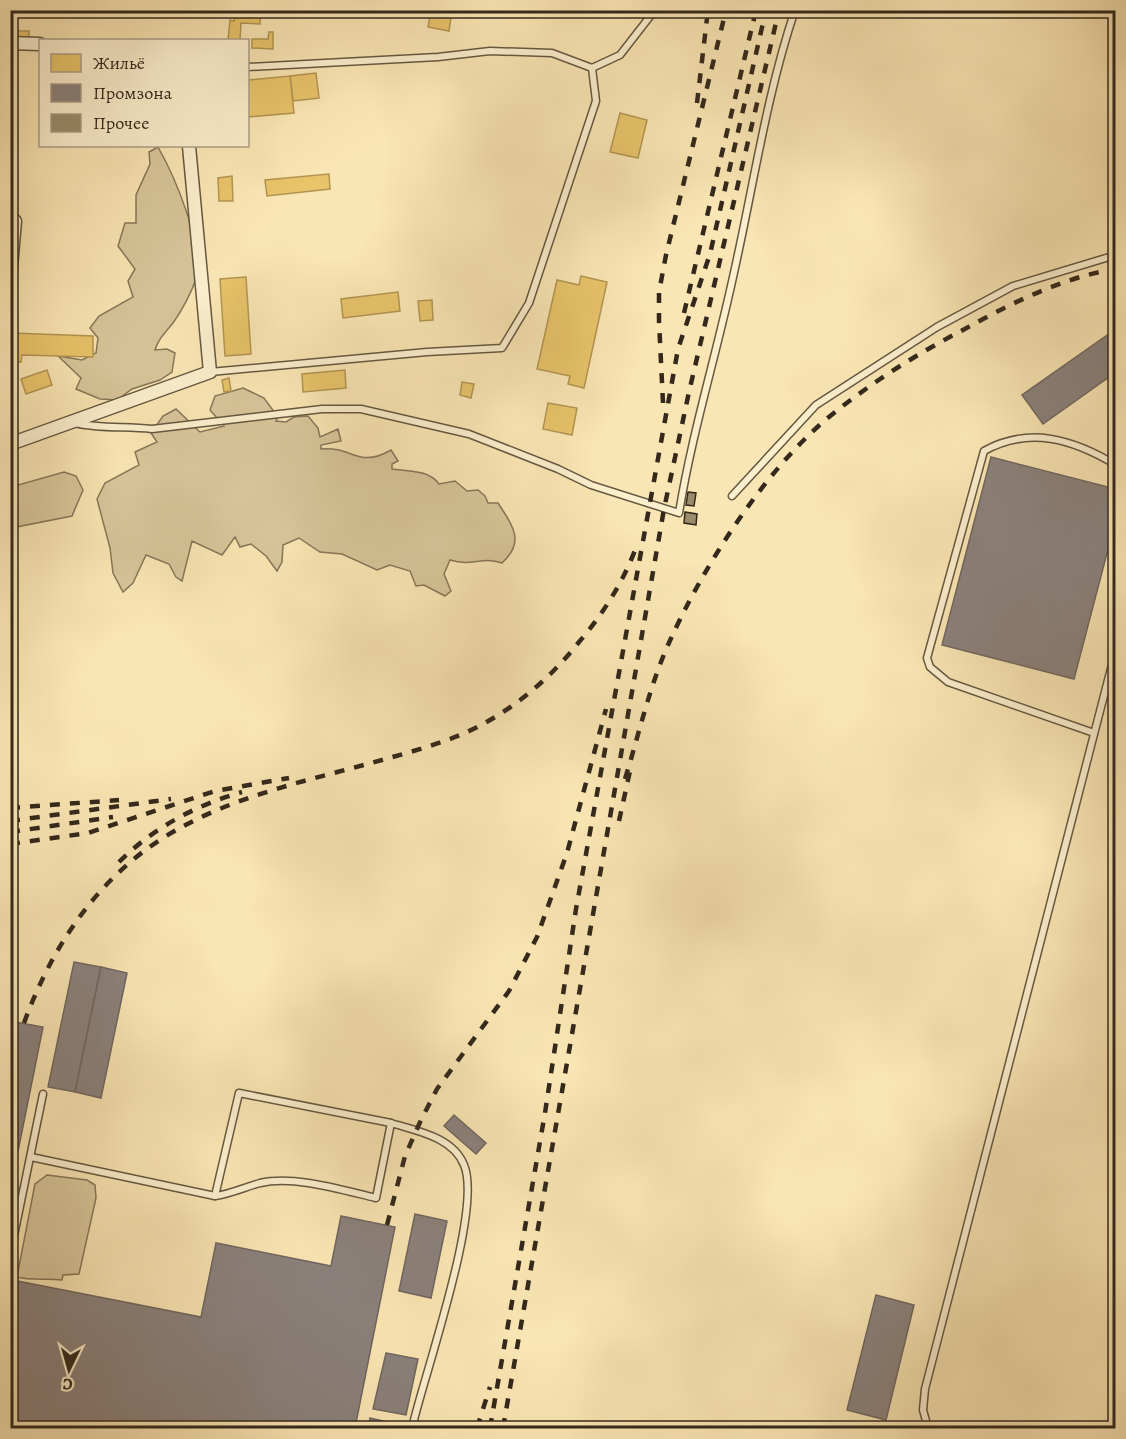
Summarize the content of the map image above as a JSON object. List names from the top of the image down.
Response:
{
  "legend": ["Жильё", "Промзона", "Прочее"],
  "north": "bottom"
}
